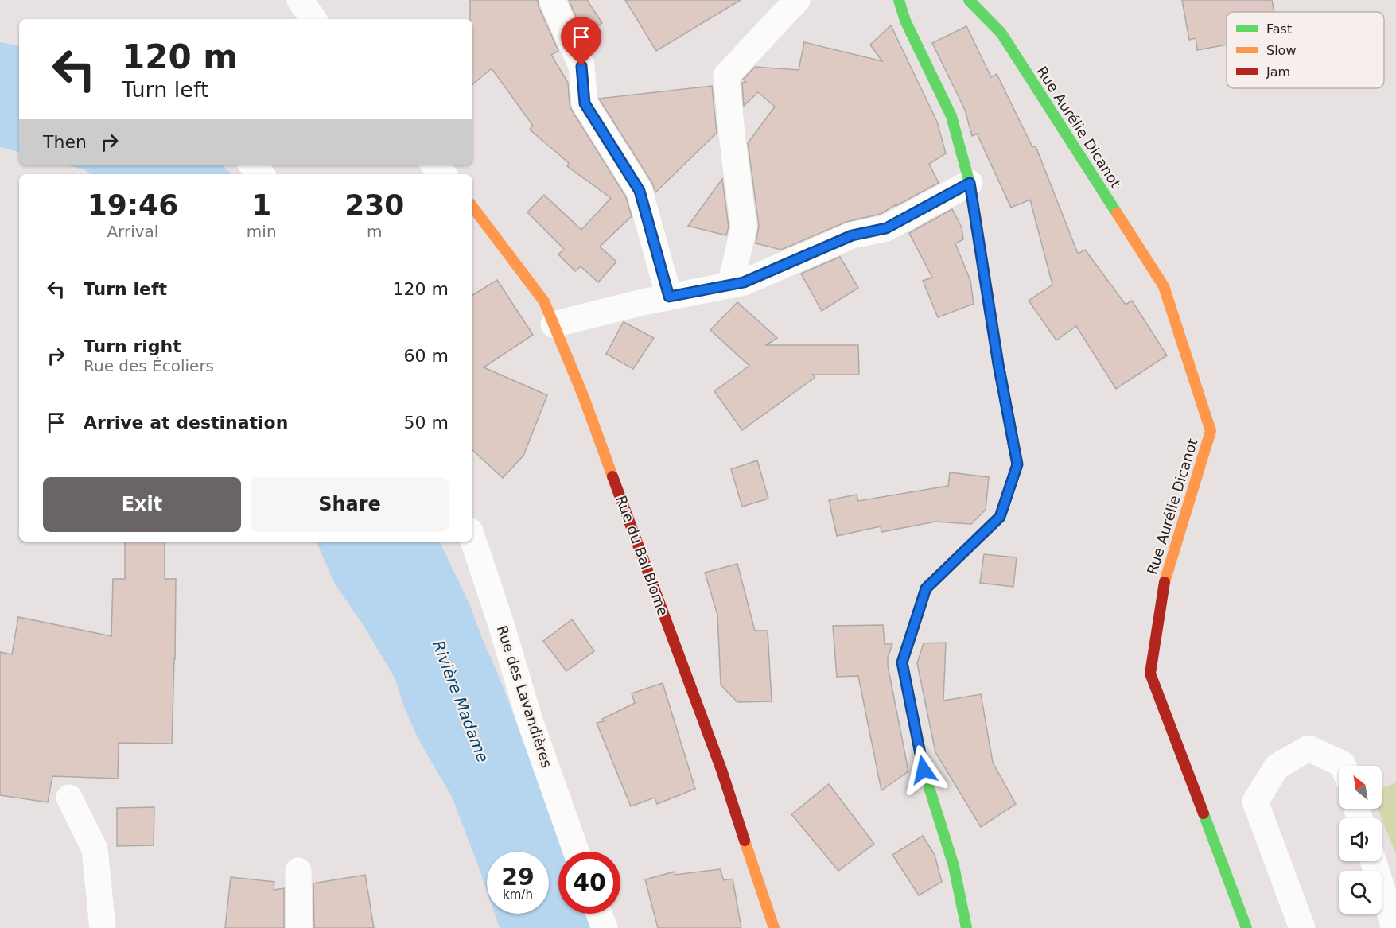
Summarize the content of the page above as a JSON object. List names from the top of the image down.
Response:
{
  "streets": {
    "street": ["Rue Aurélie Dicanot", "Rue du Bal Blome", "Rue des Lavandières"]
  },
  "water": ["Rivière Madame"],
  "legend": ["Fast", "Slow", "Jam"],
  "north": "top left",
  "page": {
    "turn": ["120 m", "Turn left"],
    "then": "Then",
    "eta": [
      "19:46",
      "Arrival",
      "1",
      "min",
      "230",
      "m"
    ],
    "list": [
      {
        "name": "Turn left",
        "value": "120 m"
      },
      {
        "name": "Turn right",
        "note": "Rue des Écoliers",
        "value": "60 m"
      },
      {
        "name": "Arrive at destination",
        "value": "50 m"
      }
    ],
    "buttons": ["Exit", "Share"],
    "speed": "29 km/h",
    "limit": "40"
  }
}
